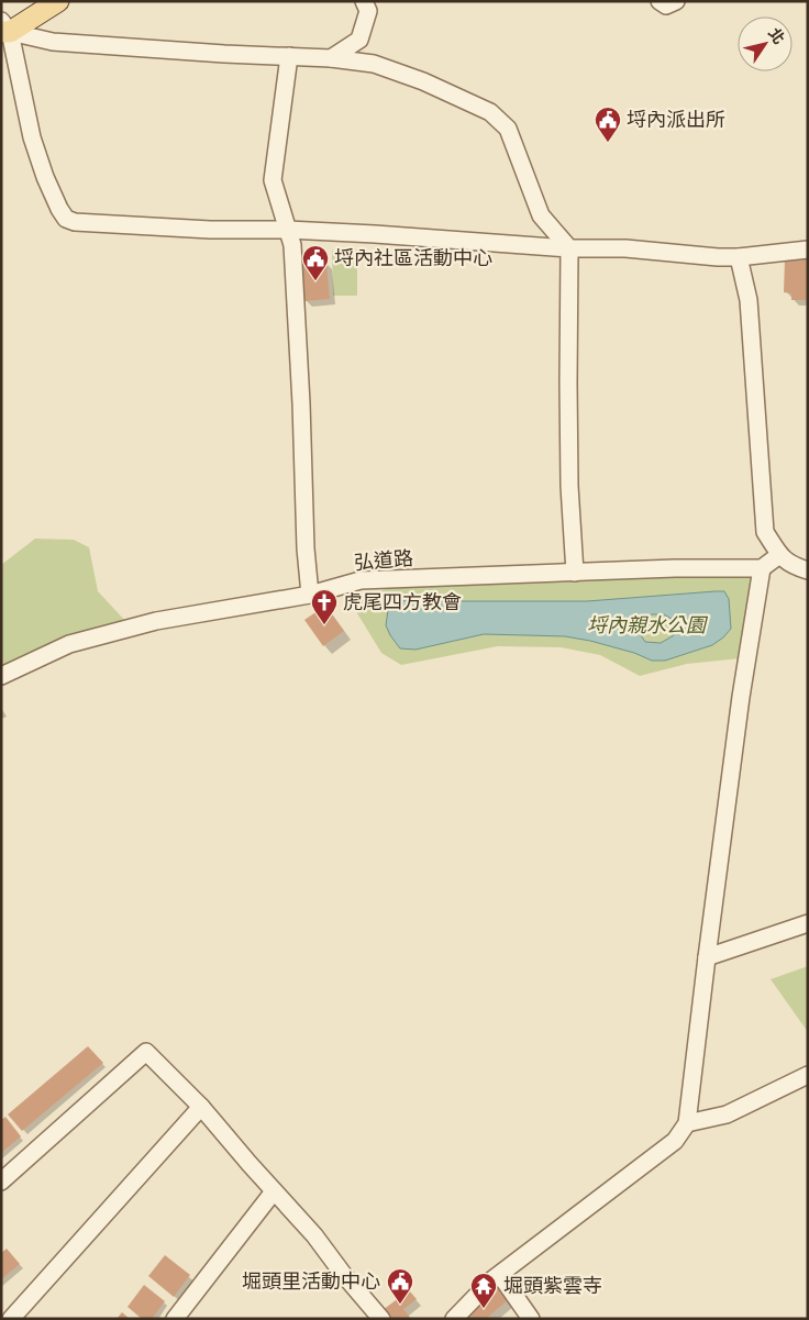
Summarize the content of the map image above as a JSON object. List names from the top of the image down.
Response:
{
  "streets": {
    "street": ["弘道路"]
  },
  "parks": ["埒內親水公園"],
  "places": {
    "public building": ["埒內派出所", "埒內社區活動中心", "堀頭里活動中心"],
    "church": ["虎尾四方教會"],
    "temple": ["堀頭紫雲寺"]
  },
  "north": "top right"
}
